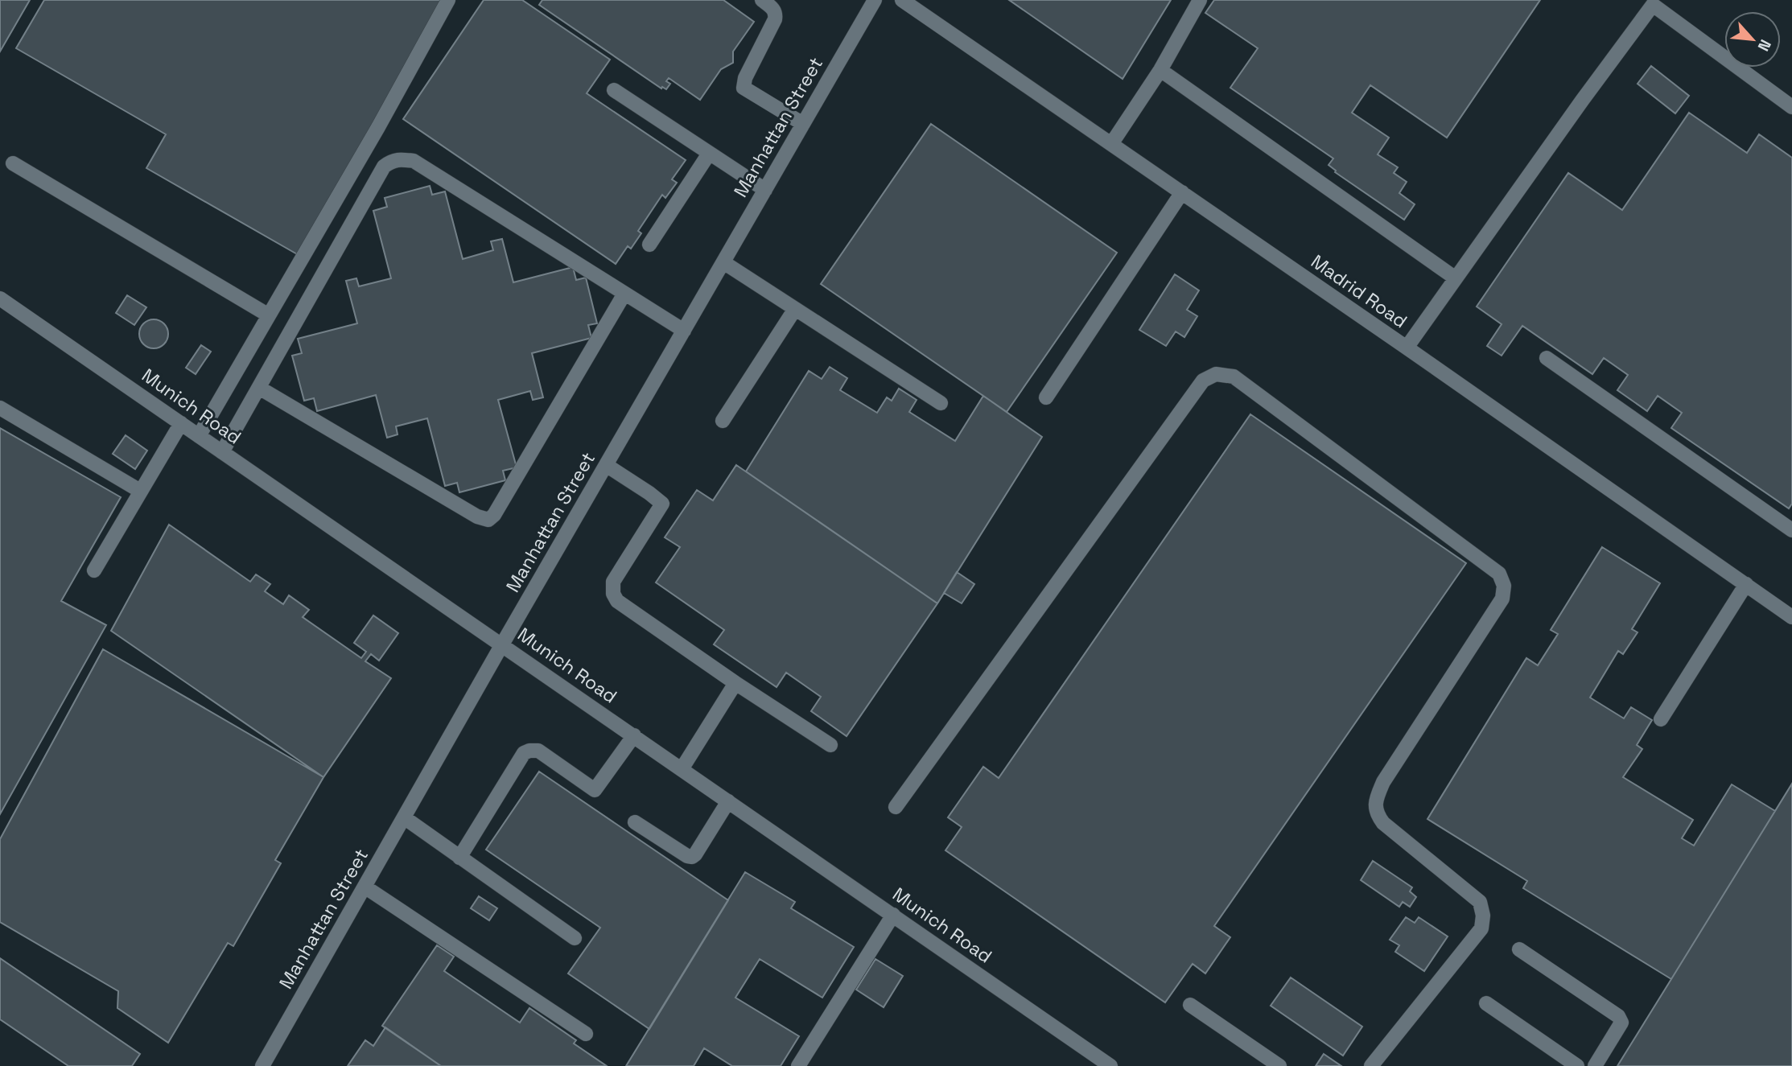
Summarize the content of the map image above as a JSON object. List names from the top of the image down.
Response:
{
  "streets": {
    "street": ["Manhattan Street", "Madrid Road", "Munich Road"]
  },
  "crossings": [
    ["Manhattan Street", "Munich Road"]
  ],
  "north": "bottom right"
}
